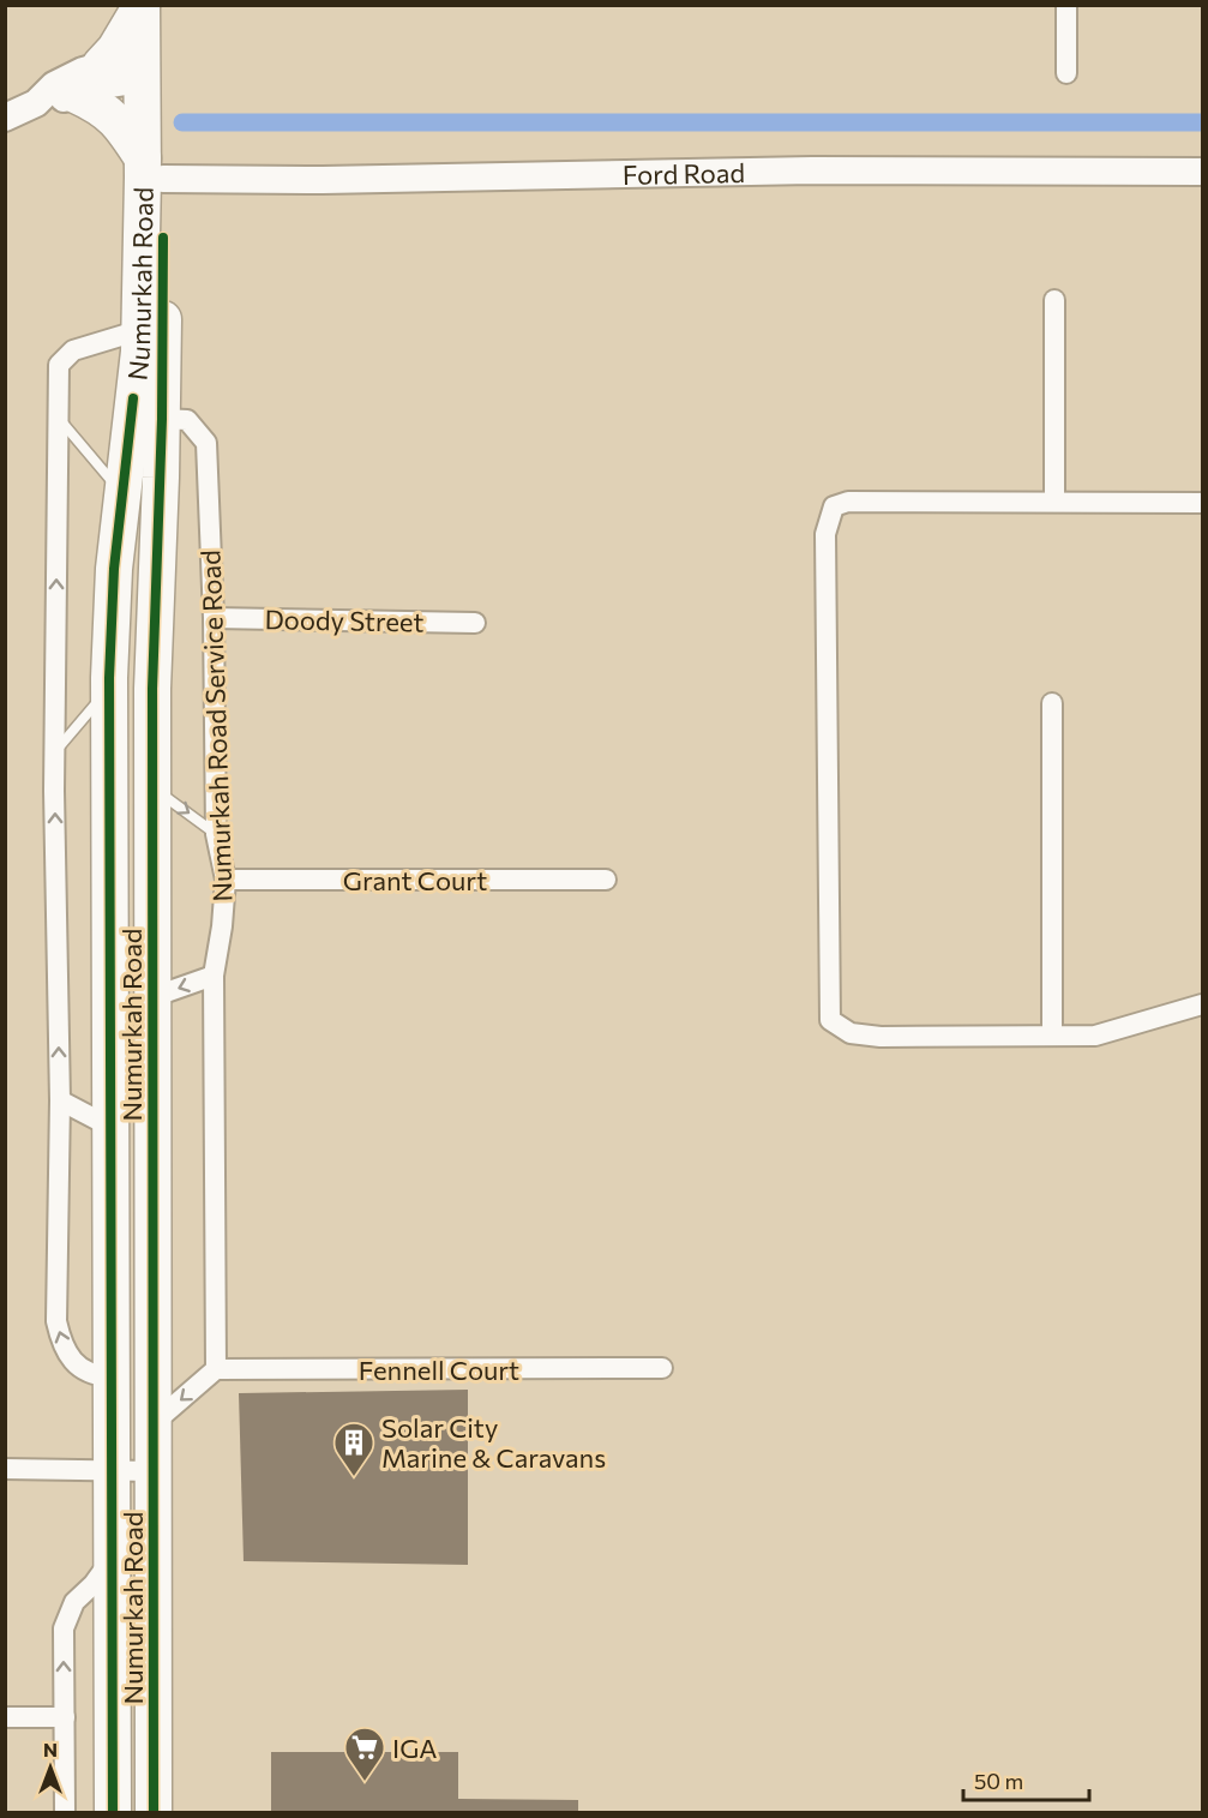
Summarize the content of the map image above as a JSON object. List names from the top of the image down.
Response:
{
  "streets": {
    "highway": ["Numurkah Road"],
    "street": [
      "Ford Road",
      "Doody Street",
      "Numurkah Road Service Road",
      "Grant Court",
      "Fennell Court"
    ]
  },
  "crossings": [
    ["Ford Road", "Numurkah Road"],
    ["Numurkah Road", "Numurkah Road Service Road"],
    ["Doody Street", "Numurkah Road Service Road"],
    ["Numurkah Road Service Road", "Grant Court"],
    ["Numurkah Road Service Road", "Fennell Court"]
  ],
  "places": {
    "building": ["Solar City Marine & Caravans"],
    "supermarket": ["IGA"]
  },
  "scale_bar": "50 m",
  "north": "top"
}
